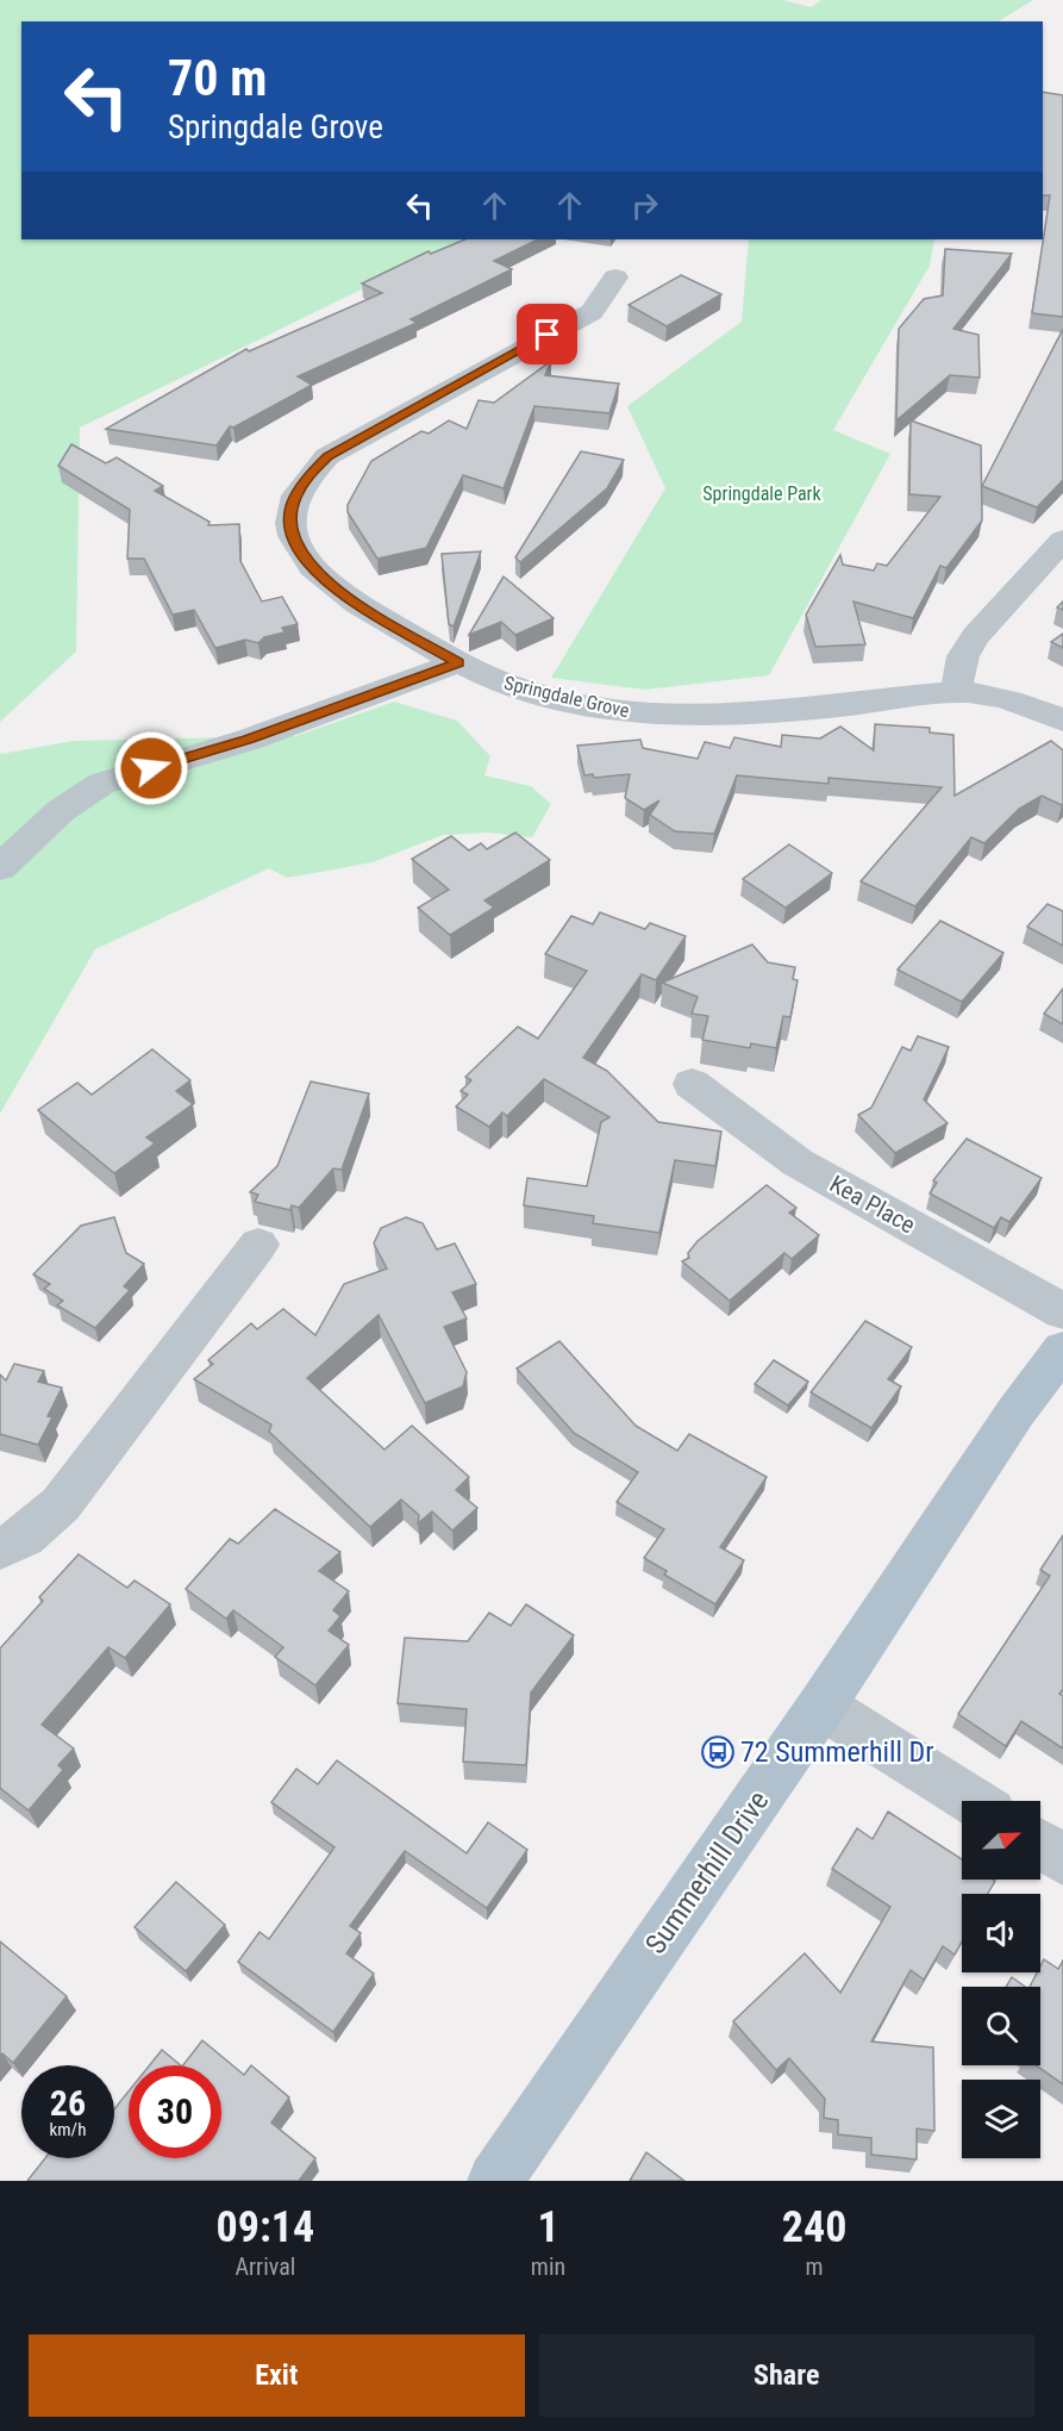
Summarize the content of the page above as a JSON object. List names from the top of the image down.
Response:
{
  "streets": {
    "main road": ["Summerhill Drive"],
    "street": ["Springdale Grove", "Kea Place"]
  },
  "parks": ["Springdale Park"],
  "places": {
    "bus stop": ["72 Summerhill Dr"]
  },
  "north": "top right",
  "page": {
    "turn": ["70 m", "Springdale Grove"],
    "speed": "26 km/h",
    "limit": "30",
    "eta": [
      "09:14",
      "Arrival",
      "1",
      "min",
      "240",
      "m"
    ],
    "buttons": ["Exit", "Share"]
  }
}
